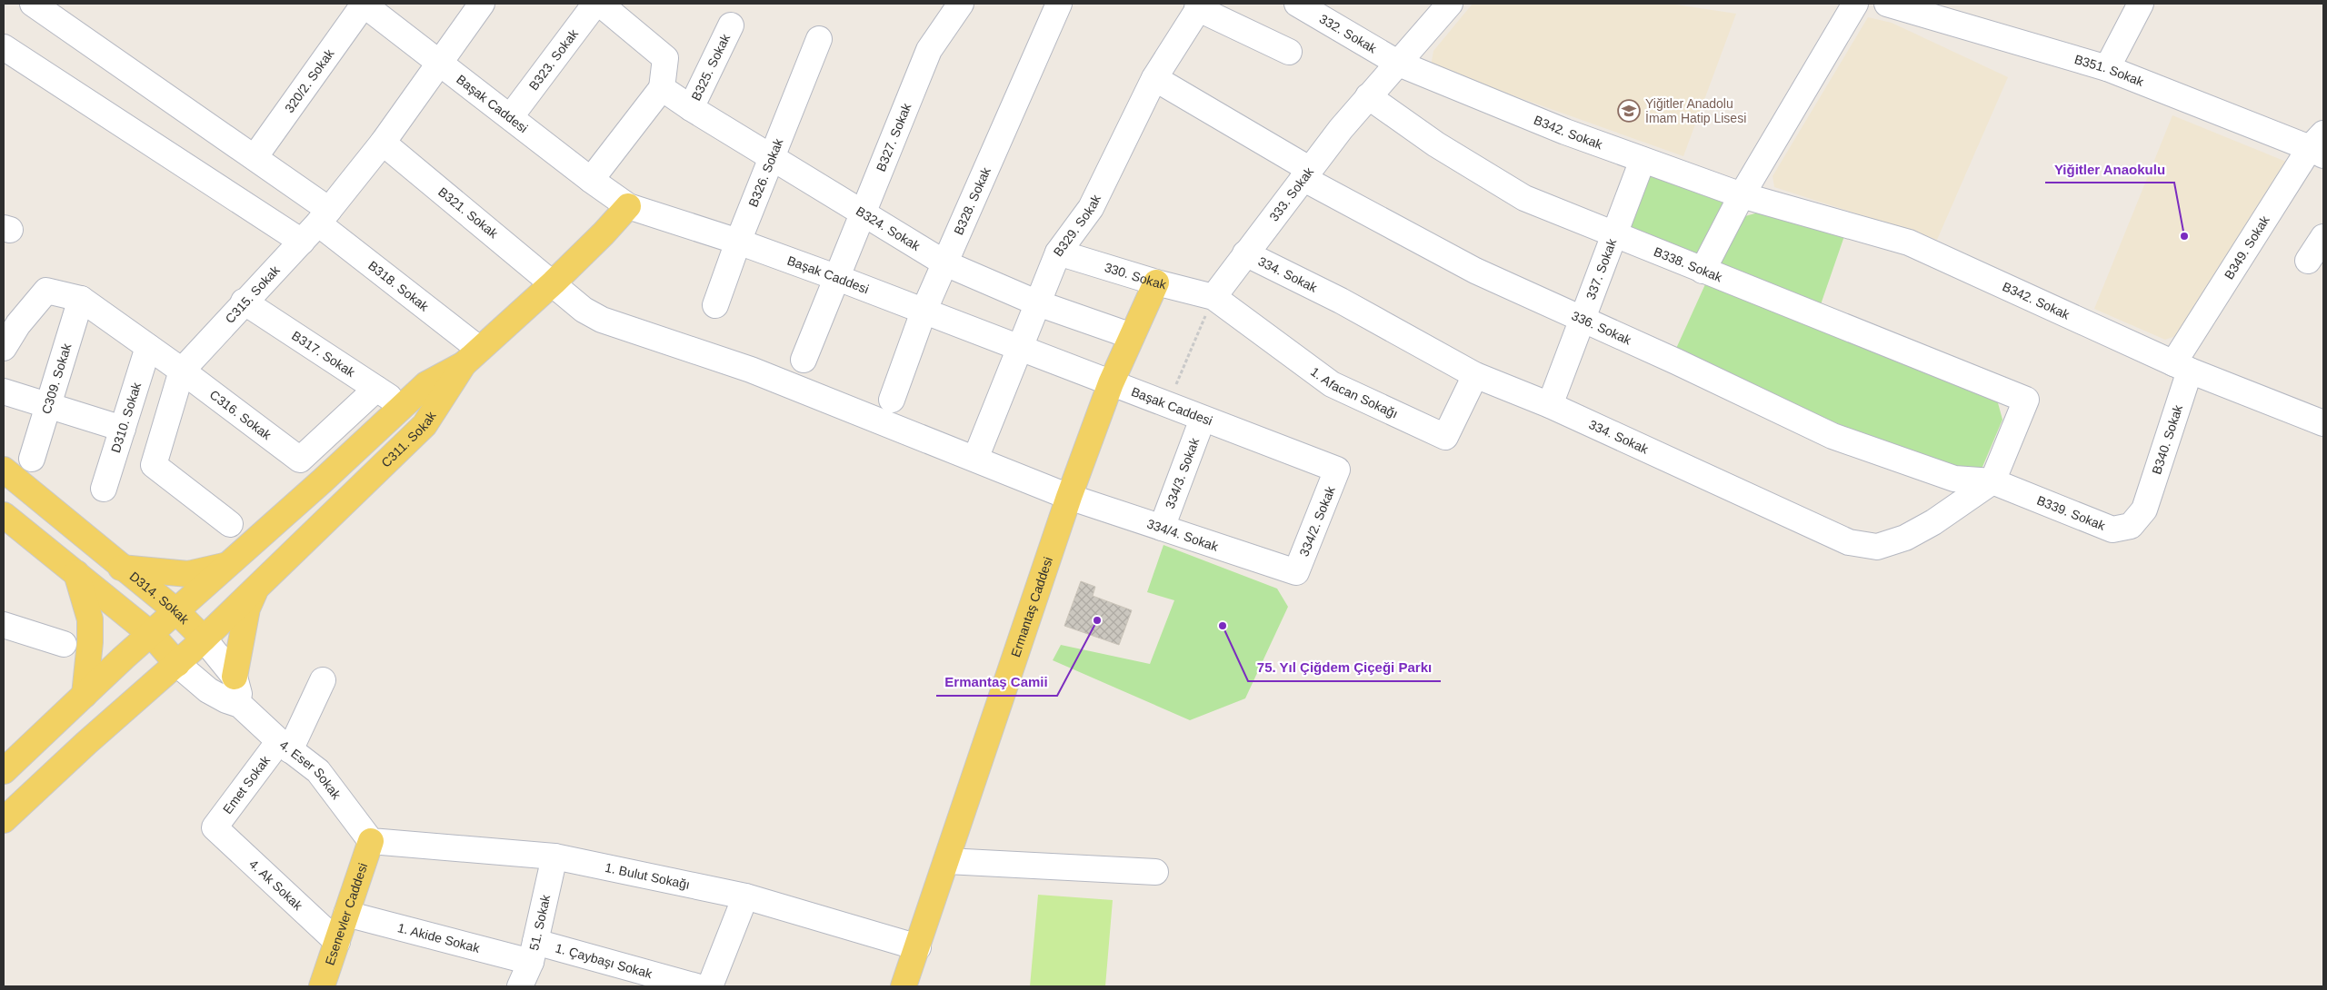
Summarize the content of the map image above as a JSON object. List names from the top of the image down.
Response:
{
  "streets": {
    "main road": [
      "C311. Sokak",
      "D314. Sokak",
      "Ermantaş Caddesi",
      "Esenevler Caddesi"
    ],
    "street": [
      "332. Sokak",
      "B323. Sokak",
      "B325. Sokak",
      "B351. Sokak",
      "320/2. Sokak",
      "Başak Caddesi",
      "B342. Sokak",
      "B327. Sokak",
      "B326. Sokak",
      "333. Sokak",
      "B328. Sokak",
      "B321. Sokak",
      "B329. Sokak",
      "B324. Sokak",
      "B349. Sokak",
      "B338. Sokak",
      "337. Sokak",
      "334. Sokak",
      "330. Sokak",
      "B318. Sokak",
      "C315. Sokak",
      "336. Sokak",
      "B317. Sokak",
      "C309. Sokak",
      "1. Afacan Sokağı",
      "C316. Sokak",
      "D310. Sokak",
      "B340. Sokak",
      "334/3. Sokak",
      "B339. Sokak",
      "334/2. Sokak",
      "334/4. Sokak",
      "4. Eser Sokak",
      "Emet Sokak",
      "1. Bulut Sokağı",
      "4. Ak Sokak",
      "51. Sokak",
      "1. Akide Sokak",
      "1. Çaybaşı Sokak"
    ]
  },
  "crossings": [
    ["332. Sokak", "B342. Sokak"],
    ["332. Sokak", "333. Sokak"],
    ["B323. Sokak", "Başak Caddesi"],
    ["B325. Sokak", "B324. Sokak"],
    ["B351. Sokak", "B349. Sokak"],
    ["320/2. Sokak", "Başak Caddesi"],
    ["320/2. Sokak", "B318. Sokak"],
    ["Başak Caddesi", "B327. Sokak"],
    ["Başak Caddesi", "B326. Sokak"],
    ["Başak Caddesi", "B328. Sokak"],
    ["Başak Caddesi", "B329. Sokak"],
    ["Başak Caddesi", "C315. Sokak"],
    ["Başak Caddesi", "C311. Sokak"],
    ["Başak Caddesi", "334/3. Sokak"],
    ["Başak Caddesi", "334/2. Sokak"],
    ["Başak Caddesi", "Ermantaş Caddesi"],
    ["B342. Sokak", "333. Sokak"],
    ["B342. Sokak", "B349. Sokak"],
    ["B342. Sokak", "337. Sokak"],
    ["B342. Sokak", "B340. Sokak"],
    ["B327. Sokak", "B324. Sokak"],
    ["B326. Sokak", "B324. Sokak"],
    ["333. Sokak", "B338. Sokak"],
    ["333. Sokak", "334. Sokak"],
    ["333. Sokak", "330. Sokak"],
    ["333. Sokak", "336. Sokak"],
    ["333. Sokak", "1. Afacan Sokağı"],
    ["B328. Sokak", "B324. Sokak"],
    ["B321. Sokak", "B329. Sokak"],
    ["B321. Sokak", "C315. Sokak"],
    ["B321. Sokak", "C311. Sokak"],
    ["B321. Sokak", "334/4. Sokak"],
    ["B329. Sokak", "B324. Sokak"],
    ["B329. Sokak", "330. Sokak"],
    ["B329. Sokak", "336. Sokak"],
    ["B329. Sokak", "334/4. Sokak"],
    ["B324. Sokak", "Ermantaş Caddesi"],
    ["B349. Sokak", "B340. Sokak"],
    ["B338. Sokak", "337. Sokak"],
    ["B338. Sokak", "334. Sokak"],
    ["B338. Sokak", "B339. Sokak"],
    ["337. Sokak", "334. Sokak"],
    ["337. Sokak", "336. Sokak"],
    ["334. Sokak", "1. Afacan Sokağı"],
    ["334. Sokak", "B339. Sokak"],
    ["330. Sokak", "1. Afacan Sokağı"],
    ["330. Sokak", "Ermantaş Caddesi"],
    ["B318. Sokak", "C315. Sokak"],
    ["B318. Sokak", "C311. Sokak"],
    ["C315. Sokak", "B317. Sokak"],
    ["C315. Sokak", "C316. Sokak"],
    ["336. Sokak", "B339. Sokak"],
    ["B317. Sokak", "C316. Sokak"],
    ["C309. Sokak", "C316. Sokak"],
    ["C316. Sokak", "D310. Sokak"],
    ["C311. Sokak", "D314. Sokak"],
    ["C311. Sokak", "4. Eser Sokak"],
    ["B340. Sokak", "B339. Sokak"],
    ["334/3. Sokak", "334/4. Sokak"],
    ["334/2. Sokak", "334/4. Sokak"],
    ["334/4. Sokak", "Ermantaş Caddesi"],
    ["Ermantaş Caddesi", "1. Bulut Sokağı"],
    ["4. Eser Sokak", "Emet Sokak"],
    ["4. Eser Sokak", "1. Bulut Sokağı"],
    ["4. Eser Sokak", "Esenevler Caddesi"],
    ["Emet Sokak", "4. Ak Sokak"],
    ["1. Bulut Sokağı", "Esenevler Caddesi"],
    ["1. Bulut Sokağı", "51. Sokak"],
    ["4. Ak Sokak", "Esenevler Caddesi"],
    ["Esenevler Caddesi", "1. Akide Sokak"],
    ["51. Sokak", "1. Akide Sokak"],
    ["51. Sokak", "1. Çaybaşı Sokak"],
    ["1. Akide Sokak", "1. Çaybaşı Sokak"]
  ],
  "places": {
    "school or university": ["Yiğitler Anadolu İmam Hatip Lisesi"],
    "other": ["Yiğitler Anaokulu", "Ermantaş Camii", "75. Yıl Çiğdem Çiçeği Parkı"]
  }
}
